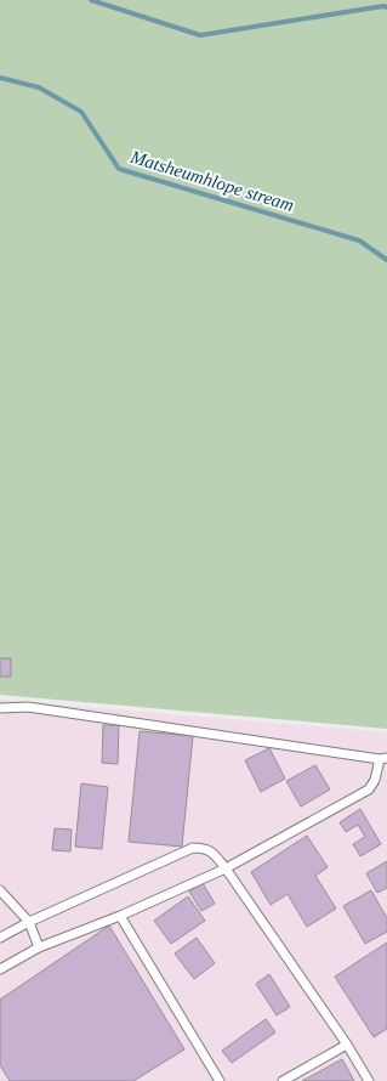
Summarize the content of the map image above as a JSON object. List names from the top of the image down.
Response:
{
  "water": ["Matsheumhlope stream"]
}
